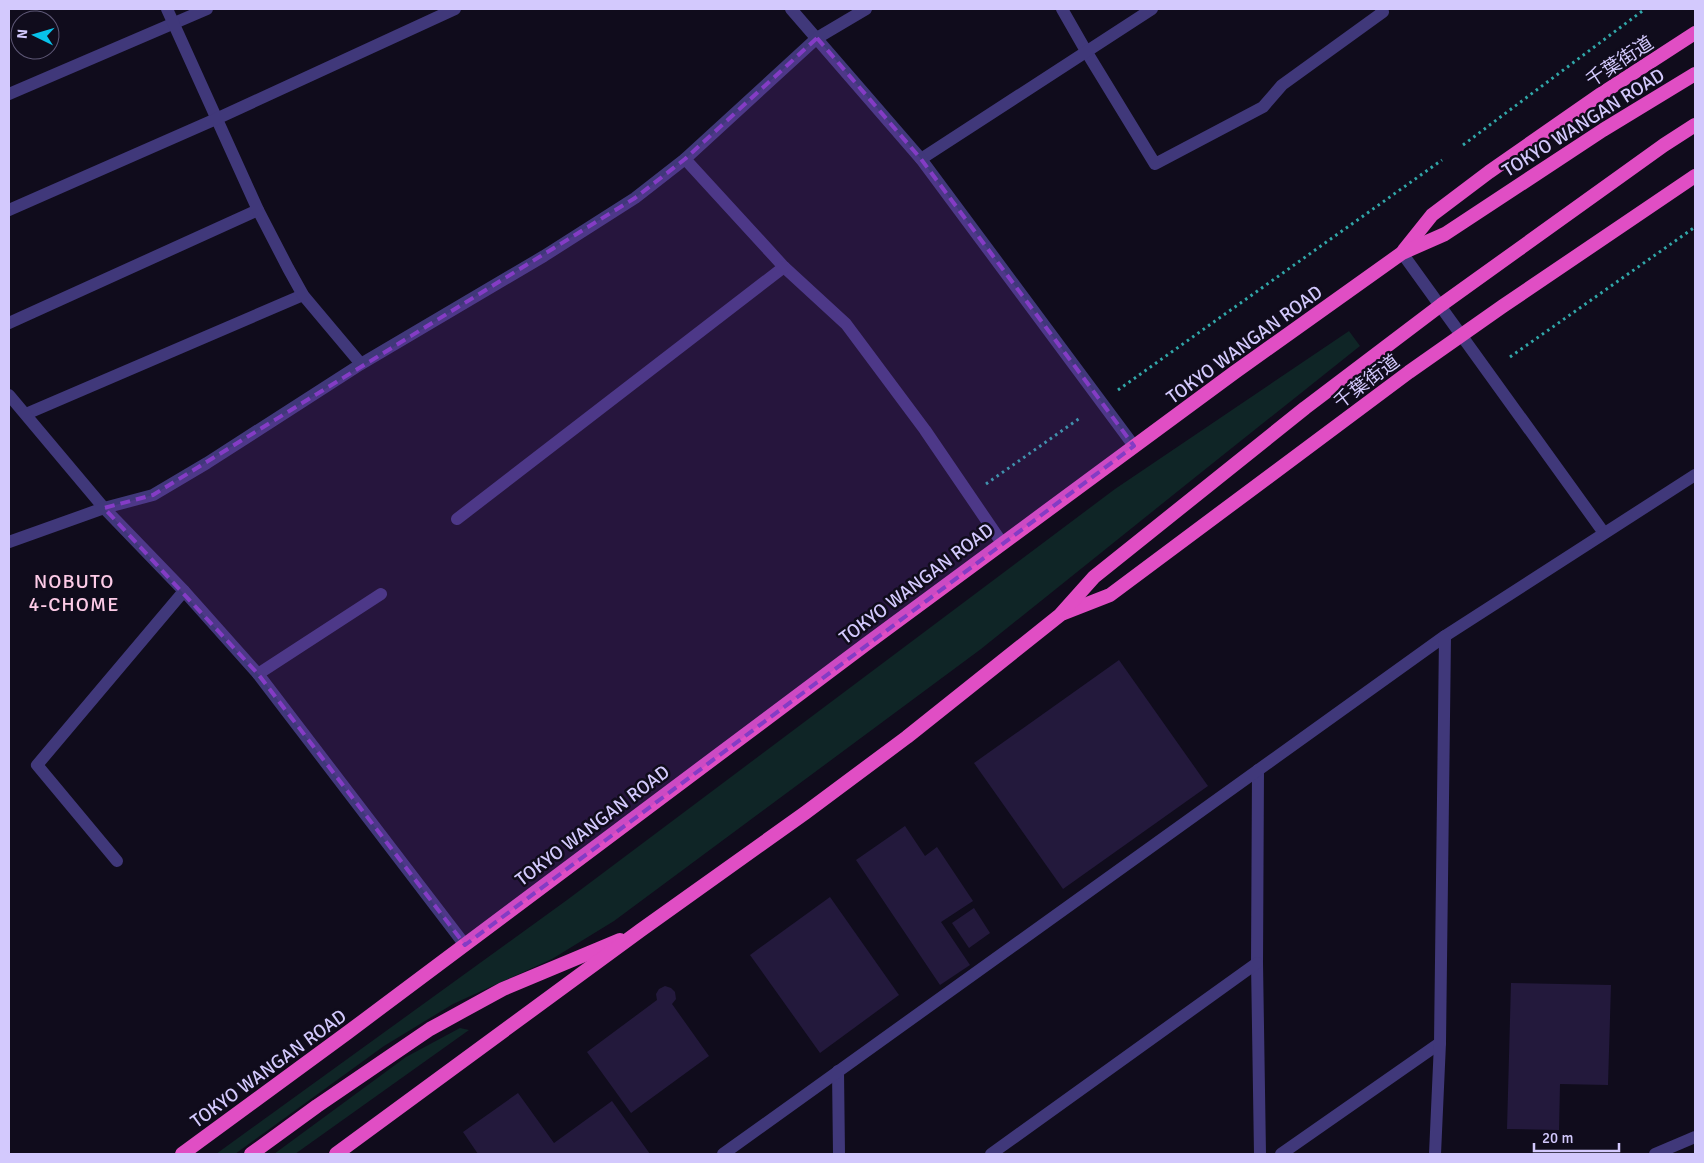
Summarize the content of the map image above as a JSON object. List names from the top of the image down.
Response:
{
  "streets": {
    "highway": ["千葉街道", "TOKYO WANGAN ROAD"]
  },
  "crossings": [
    ["千葉街道", "TOKYO WANGAN ROAD"]
  ],
  "districts": ["NOBUTO 4-CHOME"],
  "scale_bar": "20 m",
  "north": "left"
}
